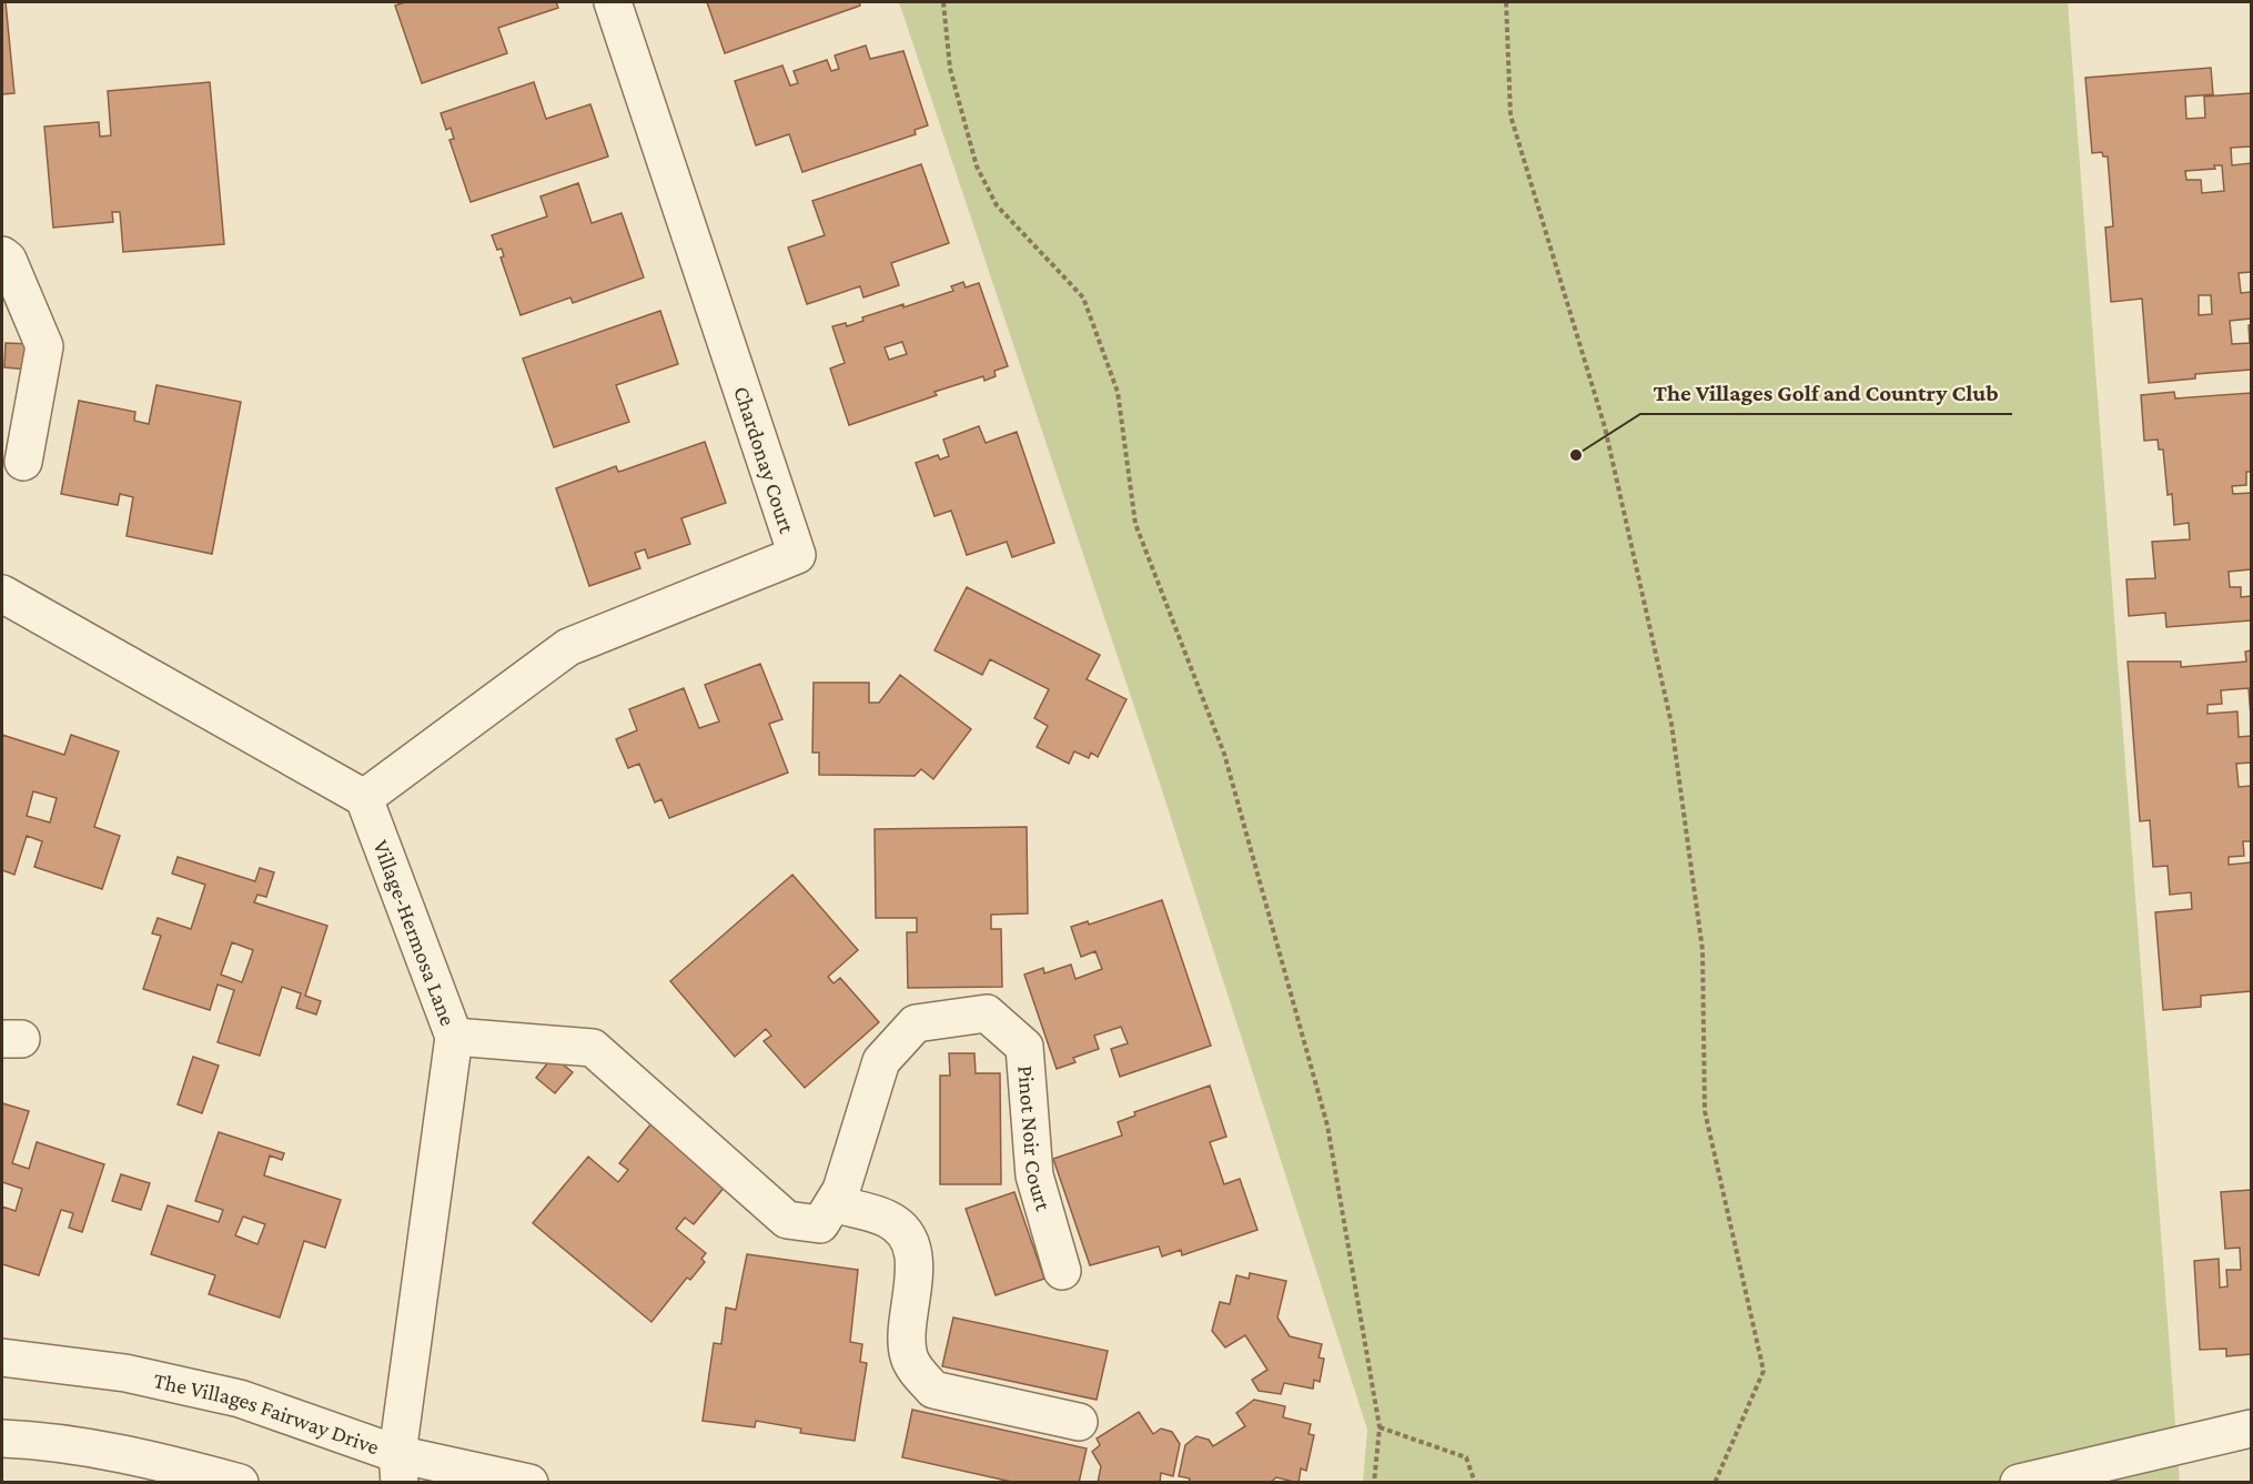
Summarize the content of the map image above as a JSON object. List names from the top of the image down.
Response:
{
  "streets": {
    "street": [
      "Chardonay Court",
      "Village-Hermosa Lane",
      "Pinot Noir Court",
      "The Villages Fairway Drive"
    ]
  },
  "crossings": [
    ["Chardonay Court", "Village-Hermosa Lane"],
    ["Village-Hermosa Lane", "Pinot Noir Court"],
    ["Village-Hermosa Lane", "The Villages Fairway Drive"]
  ],
  "places": ["The Villages Golf and Country Club"]
}
